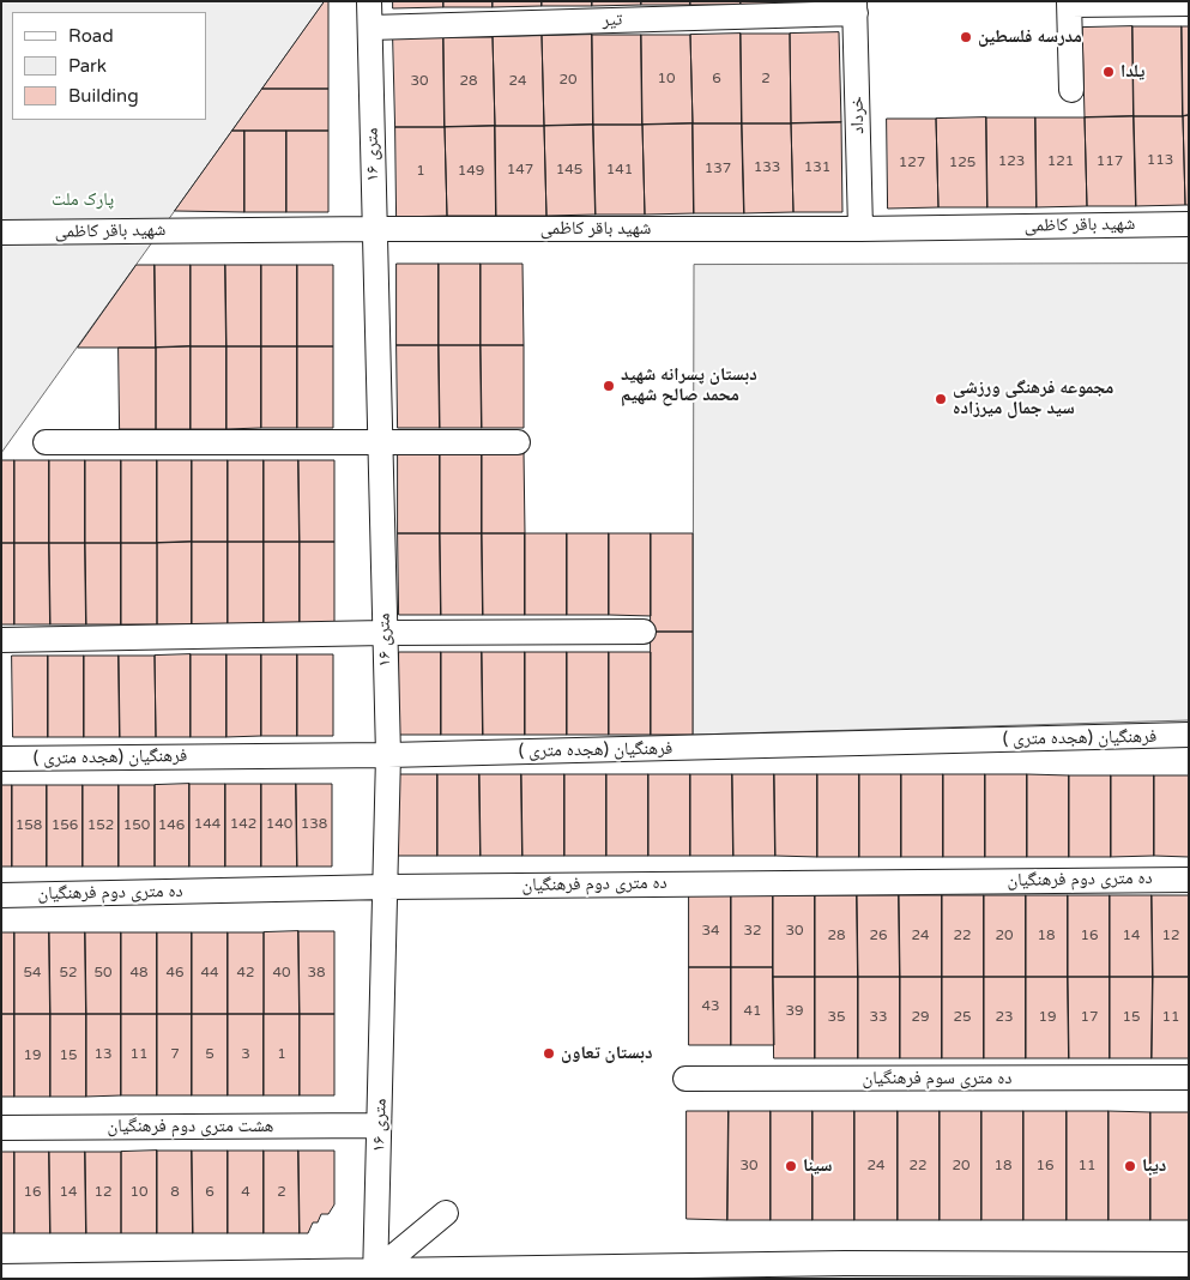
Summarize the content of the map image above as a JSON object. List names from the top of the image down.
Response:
{
  "streets": {
    "street": [
      "تیر",
      "خرداد",
      "۱۶ متری",
      "شهید باقر کاظمی",
      "فرهنگیان (هجده متری )",
      "ده متری دوم فرهنگیان",
      "ده متری سوم فرهنگیان",
      "هشت متری دوم فرهنگیان"
    ]
  },
  "crossings": [
    ["تیر", "خرداد"],
    ["تیر", "۱۶ متری"],
    ["خرداد", "شهید باقر کاظمی"],
    ["۱۶ متری", "شهید باقر کاظمی"],
    ["۱۶ متری", "فرهنگیان (هجده متری )"],
    ["۱۶ متری", "ده متری دوم فرهنگیان"],
    ["۱۶ متری", "هشت متری دوم فرهنگیان"]
  ],
  "parks": ["پارک ملت"],
  "places": [
    "مدرسه فلسطین",
    "یلدا",
    "دبستان پسرانه شهید محمد صالح شهیم",
    "مجموعه فرهنگی ورزشی سید جمال میرزاده",
    "دبستان تعاون",
    "سینا",
    "دیبا"
  ],
  "house_numbers": [
    "10",
    "6",
    "2",
    "20",
    "30",
    "28",
    "24",
    "113",
    "123",
    "121",
    "117",
    "127",
    "125",
    "133",
    "131",
    "137",
    "147",
    "145",
    "141",
    "1",
    "149",
    "144",
    "142",
    "140",
    "138",
    "158",
    "156",
    "152",
    "150",
    "146",
    "34",
    "32",
    "30",
    "28",
    "26",
    "24",
    "22",
    "20",
    "18",
    "16",
    "14",
    "12",
    "54",
    "52",
    "50",
    "48",
    "46",
    "44",
    "42",
    "40",
    "38",
    "43",
    "41",
    "39",
    "35",
    "33",
    "29",
    "25",
    "23",
    "19",
    "17",
    "15",
    "11",
    "13",
    "11",
    "7",
    "5",
    "3",
    "1",
    "19",
    "15",
    "30",
    "24",
    "22",
    "20",
    "18",
    "16",
    "11",
    "16",
    "14",
    "12",
    "10",
    "8",
    "6",
    "4",
    "2"
  ],
  "legend": ["Road", "Park", "Building"]
}
